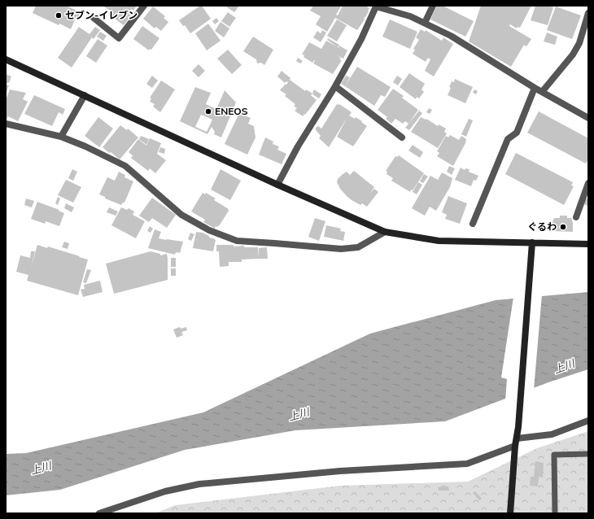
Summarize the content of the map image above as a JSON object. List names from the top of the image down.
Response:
{
  "water": ["上川"],
  "places": ["セブン-イレブン", "ENEOS", "ぐるわ"]
}
